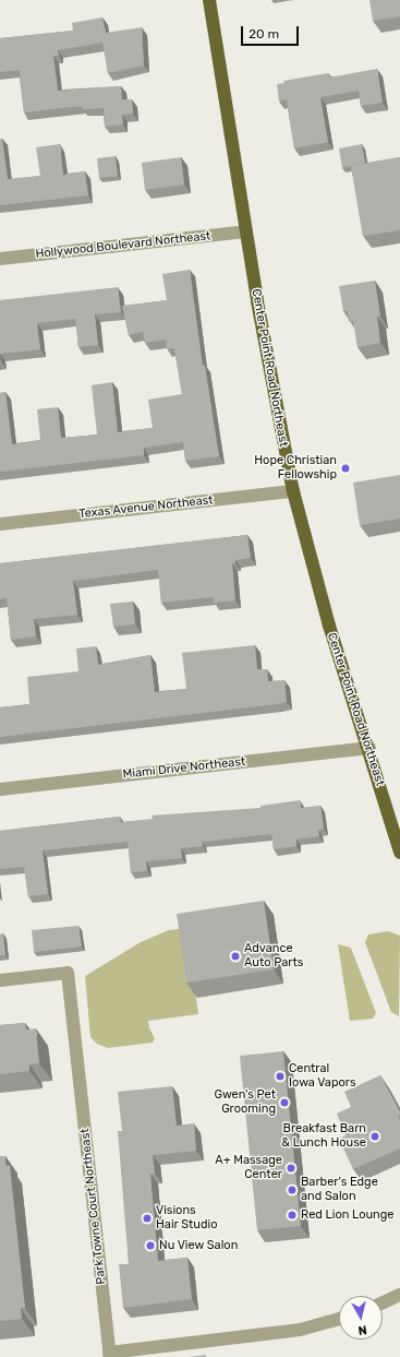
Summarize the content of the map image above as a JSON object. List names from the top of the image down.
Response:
{
  "streets": {
    "main road": ["Center Point Road Northeast"],
    "street": [
      "Hollywood Boulevard Northeast",
      "Texas Avenue Northeast",
      "Miami Drive Northeast",
      "Park Towne Court Northeast"
    ]
  },
  "crossings": [
    ["Hollywood Boulevard Northeast", "Center Point Road Northeast"],
    ["Center Point Road Northeast", "Texas Avenue Northeast"],
    ["Center Point Road Northeast", "Miami Drive Northeast"]
  ],
  "places": [
    "Hope Christian Fellowship",
    "Advance Auto Parts",
    "Central Iowa Vapors",
    "Gwen's Pet Grooming",
    "Breakfast Barn & Lunch House",
    "A+ Massage Center",
    "Barber's Edge and Salon",
    "Red Lion Lounge",
    "Visions Hair Studio",
    "Nu View Salon"
  ],
  "scale_bar": "20 m",
  "north": "bottom"
}
